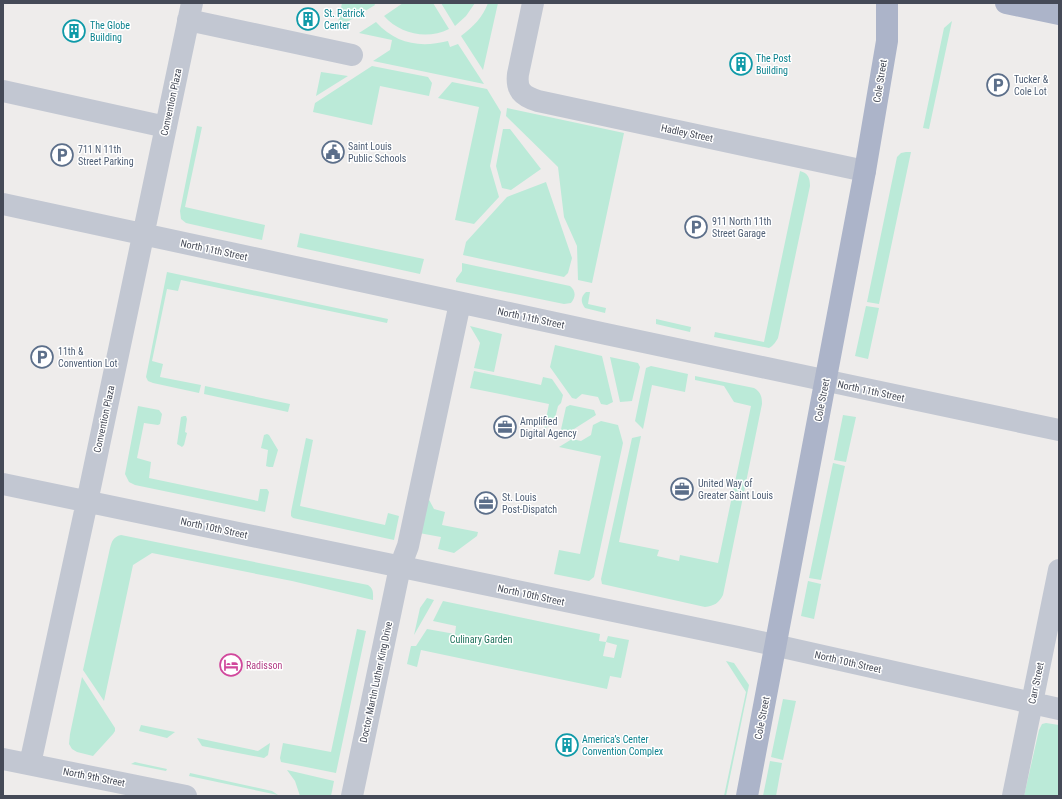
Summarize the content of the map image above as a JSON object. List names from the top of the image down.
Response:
{
  "streets": {
    "main road": ["Cole Street"],
    "street": [
      "Convention Plaza",
      "Hadley Street",
      "North 11th Street",
      "North 10th Street",
      "Doctor Martin Luther King Drive",
      "Carr Street",
      "North 9th Street"
    ]
  },
  "crossings": [
    ["Cole Street", "Hadley Street"],
    ["Cole Street", "North 11th Street"],
    ["Cole Street", "North 10th Street"],
    ["Convention Plaza", "North 11th Street"],
    ["Convention Plaza", "North 10th Street"],
    ["Convention Plaza", "North 9th Street"],
    ["North 11th Street", "Doctor Martin Luther King Drive"],
    ["North 10th Street", "Doctor Martin Luther King Drive"],
    ["North 10th Street", "Carr Street"]
  ],
  "parks": ["Culinary Garden"],
  "places": {
    "building": [
      "St. Patrick Center",
      "The Globe Building",
      "The Post Building",
      "America’s Center Convention Complex"
    ],
    "parking": [
      "Tucker & Cole Lot",
      "711 N 11th Street Parking",
      "911 North 11th Street Garage",
      "11th & Convention Lot"
    ],
    "public building": ["Saint Louis Public Schools"],
    "office": ["Amplified Digital Agency", "United Way of Greater Saint Louis", "St. Louis Post-Dispatch"],
    "hotel": ["Radisson"]
  }
}
